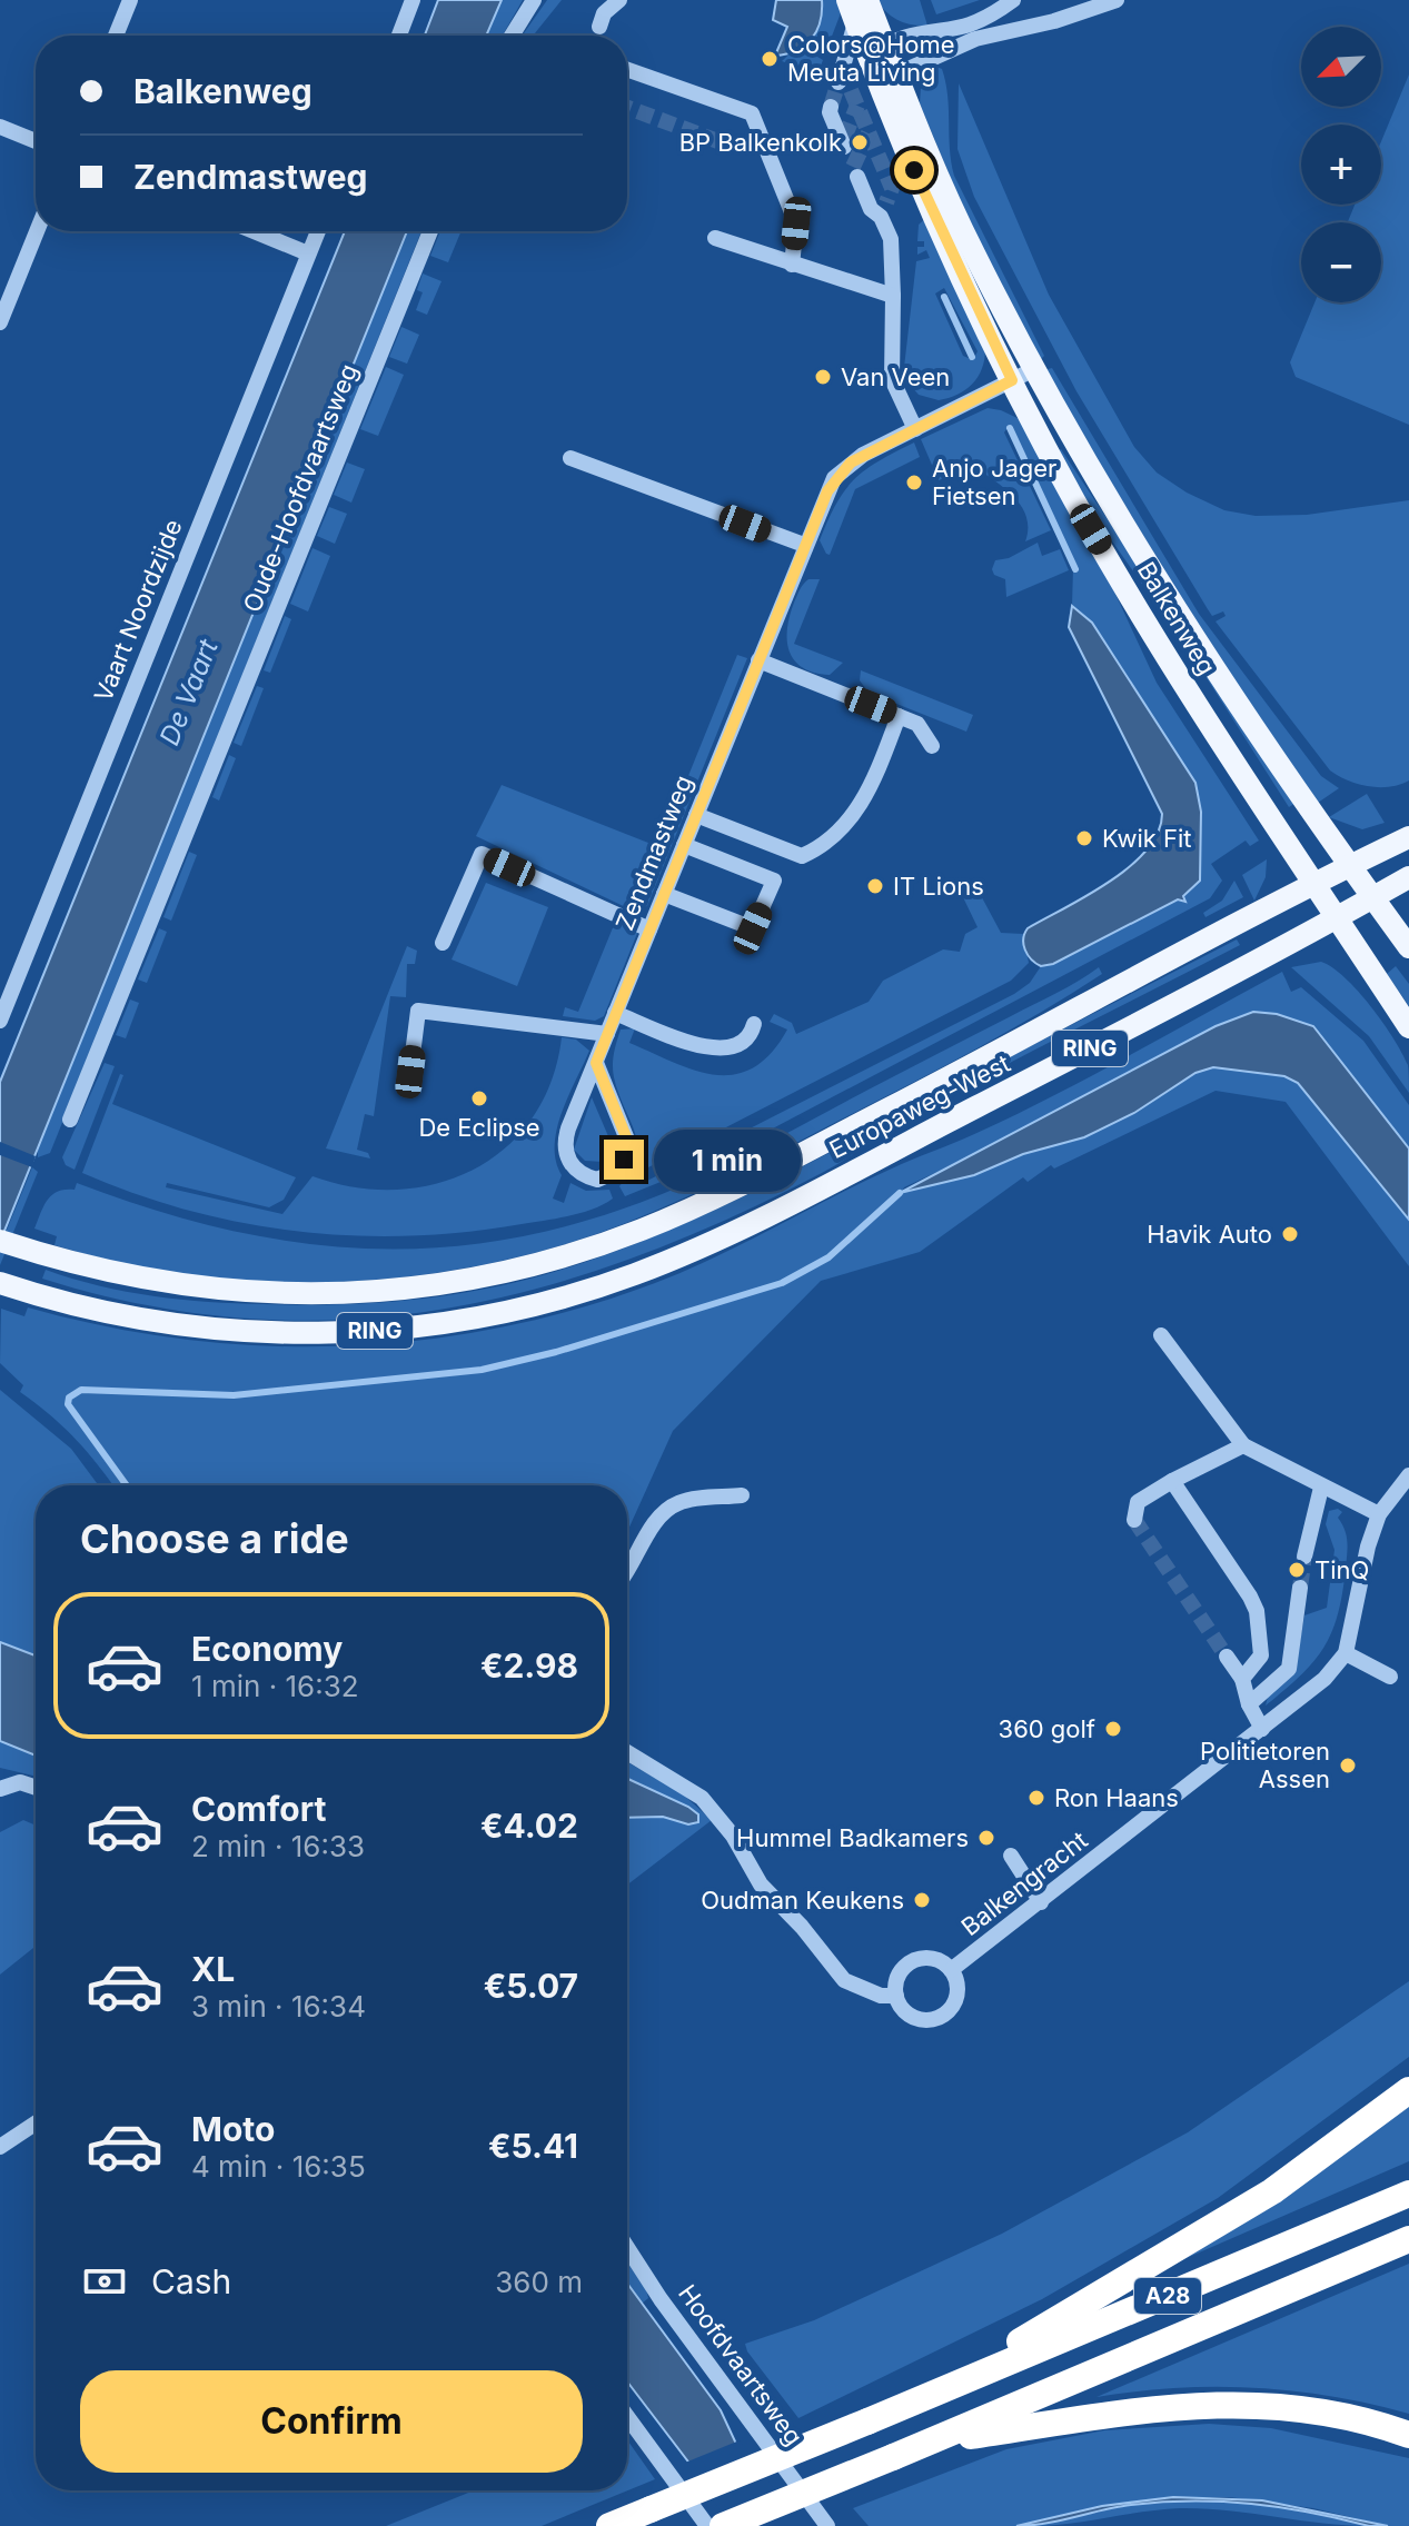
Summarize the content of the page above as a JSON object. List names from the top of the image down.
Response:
{
  "streets": {
    "highway": ["A28"],
    "main road": ["Balkenweg", "RING", "Europaweg-West"],
    "street": [
      "Oude-Hoofdvaartsweg",
      "Vaart Noordzijde",
      "Zendmastweg",
      "Balkengracht",
      "Hoofdvaartsweg"
    ]
  },
  "crossings": [
    ["Balkenweg", "Zendmastweg"],
    ["Balkenweg", "RING"],
    ["Balkenweg", "Europaweg-West"],
    ["RING", "Europaweg-West"]
  ],
  "water": ["De Vaart"],
  "places": [
    "Colors@Home Meuta Living",
    "BP Balkenkolk",
    "Van Veen",
    "Anjo Jager Fietsen",
    "Kwik Fit",
    "IT Lions",
    "De Eclipse",
    "Havik Auto",
    "TinQ",
    "360 golf",
    "Politietoren Assen",
    "Ron Haans",
    "Hummel Badkamers",
    "Oudman Keukens"
  ],
  "north": "bottom left",
  "page": {
    "map_buttons": ["+", "−"],
    "banner": ["Balkenweg", "Zendmastweg"],
    "bubble": "1 min",
    "heading": "Choose a ride",
    "list": [
      {
        "name": "Economy",
        "note": "1 min · 16:32",
        "value": "€2.98"
      },
      {
        "name": "Comfort",
        "note": "2 min · 16:33",
        "value": "€4.02"
      },
      {
        "name": "XL",
        "note": "3 min · 16:34",
        "value": "€5.07"
      },
      {
        "name": "Moto",
        "note": "4 min · 16:35",
        "value": "€5.41"
      }
    ],
    "pay": ["Cash", "360 m"],
    "buttons": "Confirm"
  }
}
